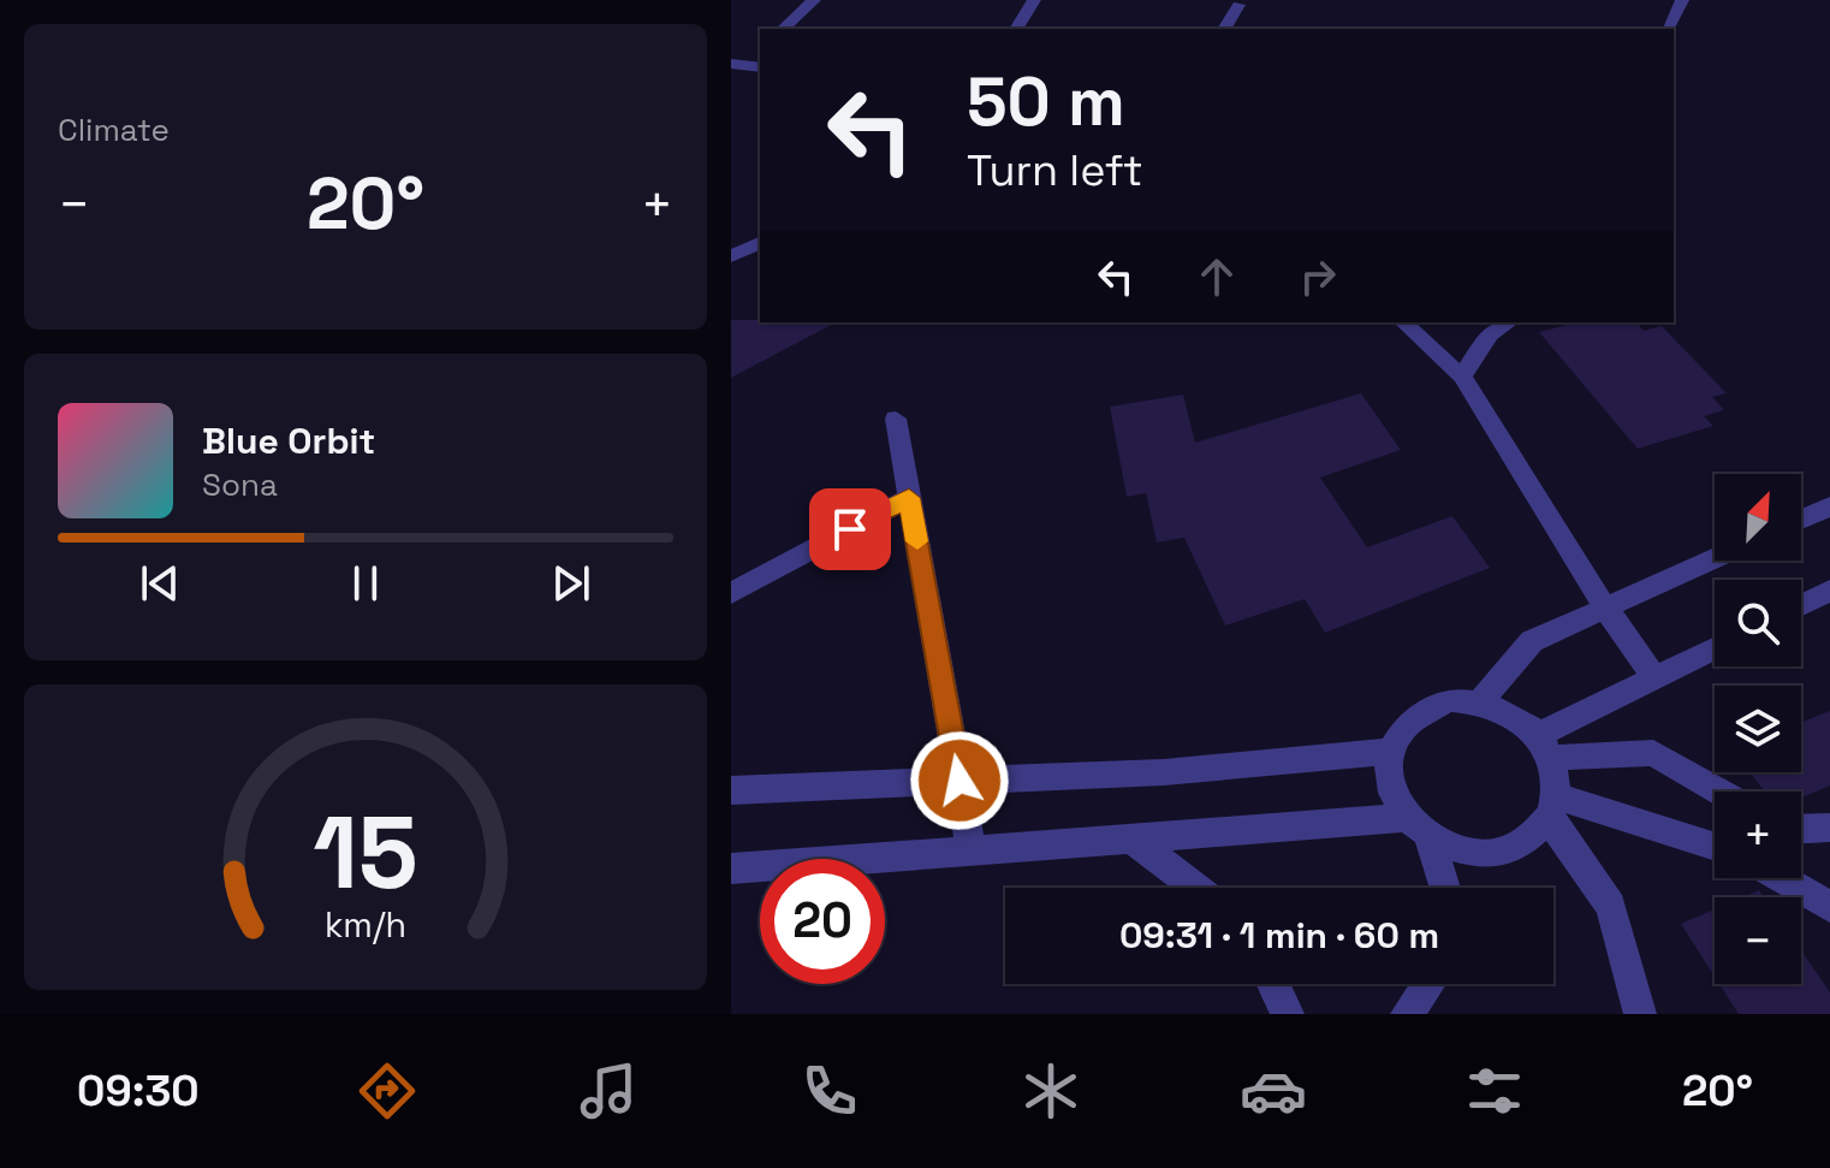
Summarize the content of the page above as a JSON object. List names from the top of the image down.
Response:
{
  "north": "top right",
  "page": {
    "tile": "Climate",
    "turn": ["50 m", "Turn left"],
    "heat": ["−", "20°", "+"],
    "song": ["Blue Orbit", "Sona"],
    "map_buttons": ["+", "−"],
    "limit": "20",
    "trip": "09:31 · 1 min · 60 m",
    "tabs": ["09:30", "20°"],
    "gauge": ["15", "km/h"]
  }
}
